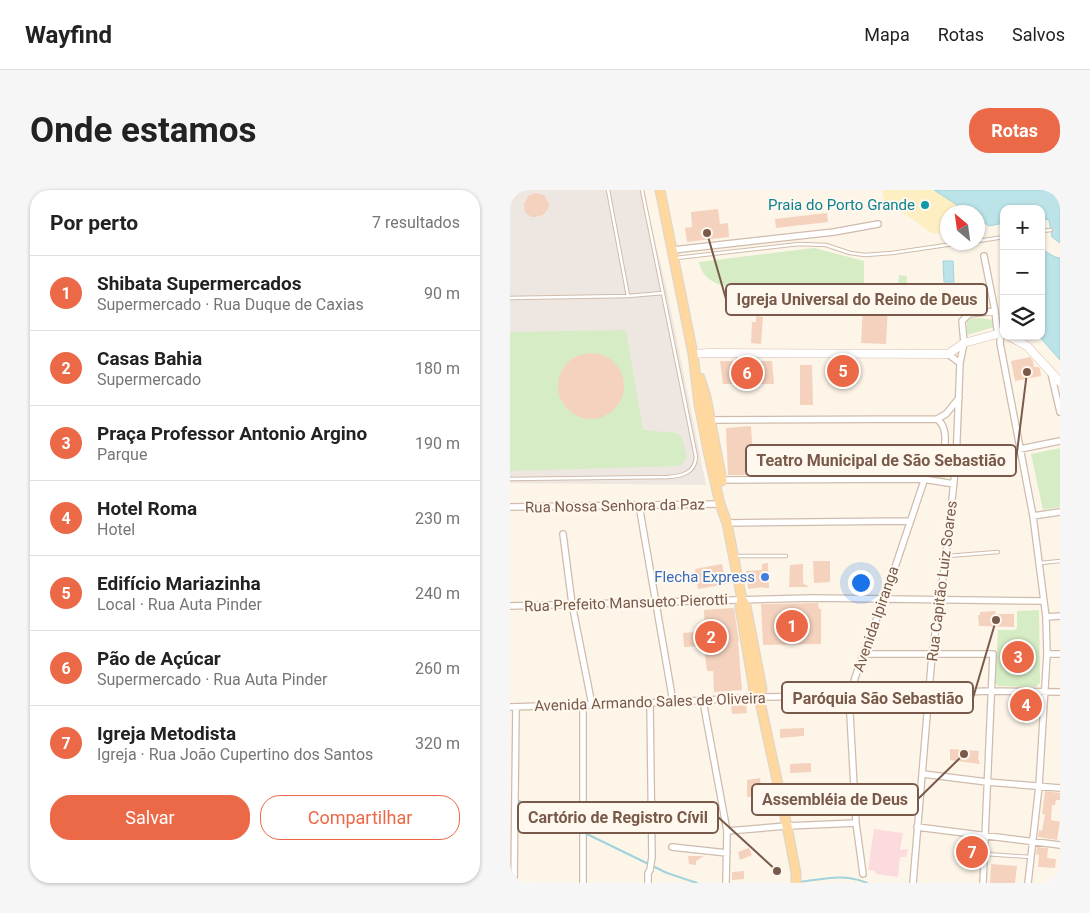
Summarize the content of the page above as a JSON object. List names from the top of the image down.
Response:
{
  "streets": {
    "street": [
      "Rua Nossa Senhora da Paz",
      "Rua Capitão Luiz Soares",
      "Rua Prefeito Mansueto Pierotti",
      "Avenida Ipiranga",
      "Avenida Armando Sales de Oliveira"
    ]
  },
  "crossings": [
    ["Rua Capitão Luiz Soares", "Rua Prefeito Mansueto Pierotti"],
    ["Rua Capitão Luiz Soares", "Avenida Armando Sales de Oliveira"],
    ["Rua Prefeito Mansueto Pierotti", "Avenida Ipiranga"],
    ["Avenida Ipiranga", "Avenida Armando Sales de Oliveira"]
  ],
  "places": [
    "Praia do Porto Grande",
    "Igreja Universal do Reino de Deus",
    "Teatro Municipal de São Sebastião",
    "Flecha Express",
    "Paróquia São Sebastião",
    "Assembléia de Deus",
    "Cartório de Registro Cívil"
  ],
  "north": "top left",
  "page": {
    "header": "Wayfind",
    "nav": ["Mapa", "Rotas", "Salvos"],
    "buttons": [
      "Rotas",
      ["Salvar", "Compartilhar"]
    ],
    "title": "Onde estamos",
    "heading": ["Por perto", "7 resultados"],
    "map_buttons": ["+", "−"],
    "list": [
      {
        "mark": "1",
        "name": "Shibata Supermercados",
        "note": "Supermercado · Rua Duque de Caxias",
        "value": "90 m"
      },
      {
        "mark": "2",
        "name": "Casas Bahia",
        "note": "Supermercado",
        "value": "180 m"
      },
      {
        "mark": "3",
        "name": "Praça Professor Antonio Argino",
        "note": "Parque",
        "value": "190 m"
      },
      {
        "mark": "4",
        "name": "Hotel Roma",
        "note": "Hotel",
        "value": "230 m"
      },
      {
        "mark": "5",
        "name": "Edifício Mariazinha",
        "note": "Local · Rua Auta Pinder",
        "value": "240 m"
      },
      {
        "mark": "6",
        "name": "Pão de Açúcar",
        "note": "Supermercado · Rua Auta Pinder",
        "value": "260 m"
      },
      {
        "mark": "7",
        "name": "Igreja Metodista",
        "note": "Igreja · Rua João Cupertino dos Santos",
        "value": "320 m"
      }
    ],
    "pins": [
      "5",
      "6",
      "1",
      "2",
      "3",
      "4",
      "7"
    ]
  }
}
